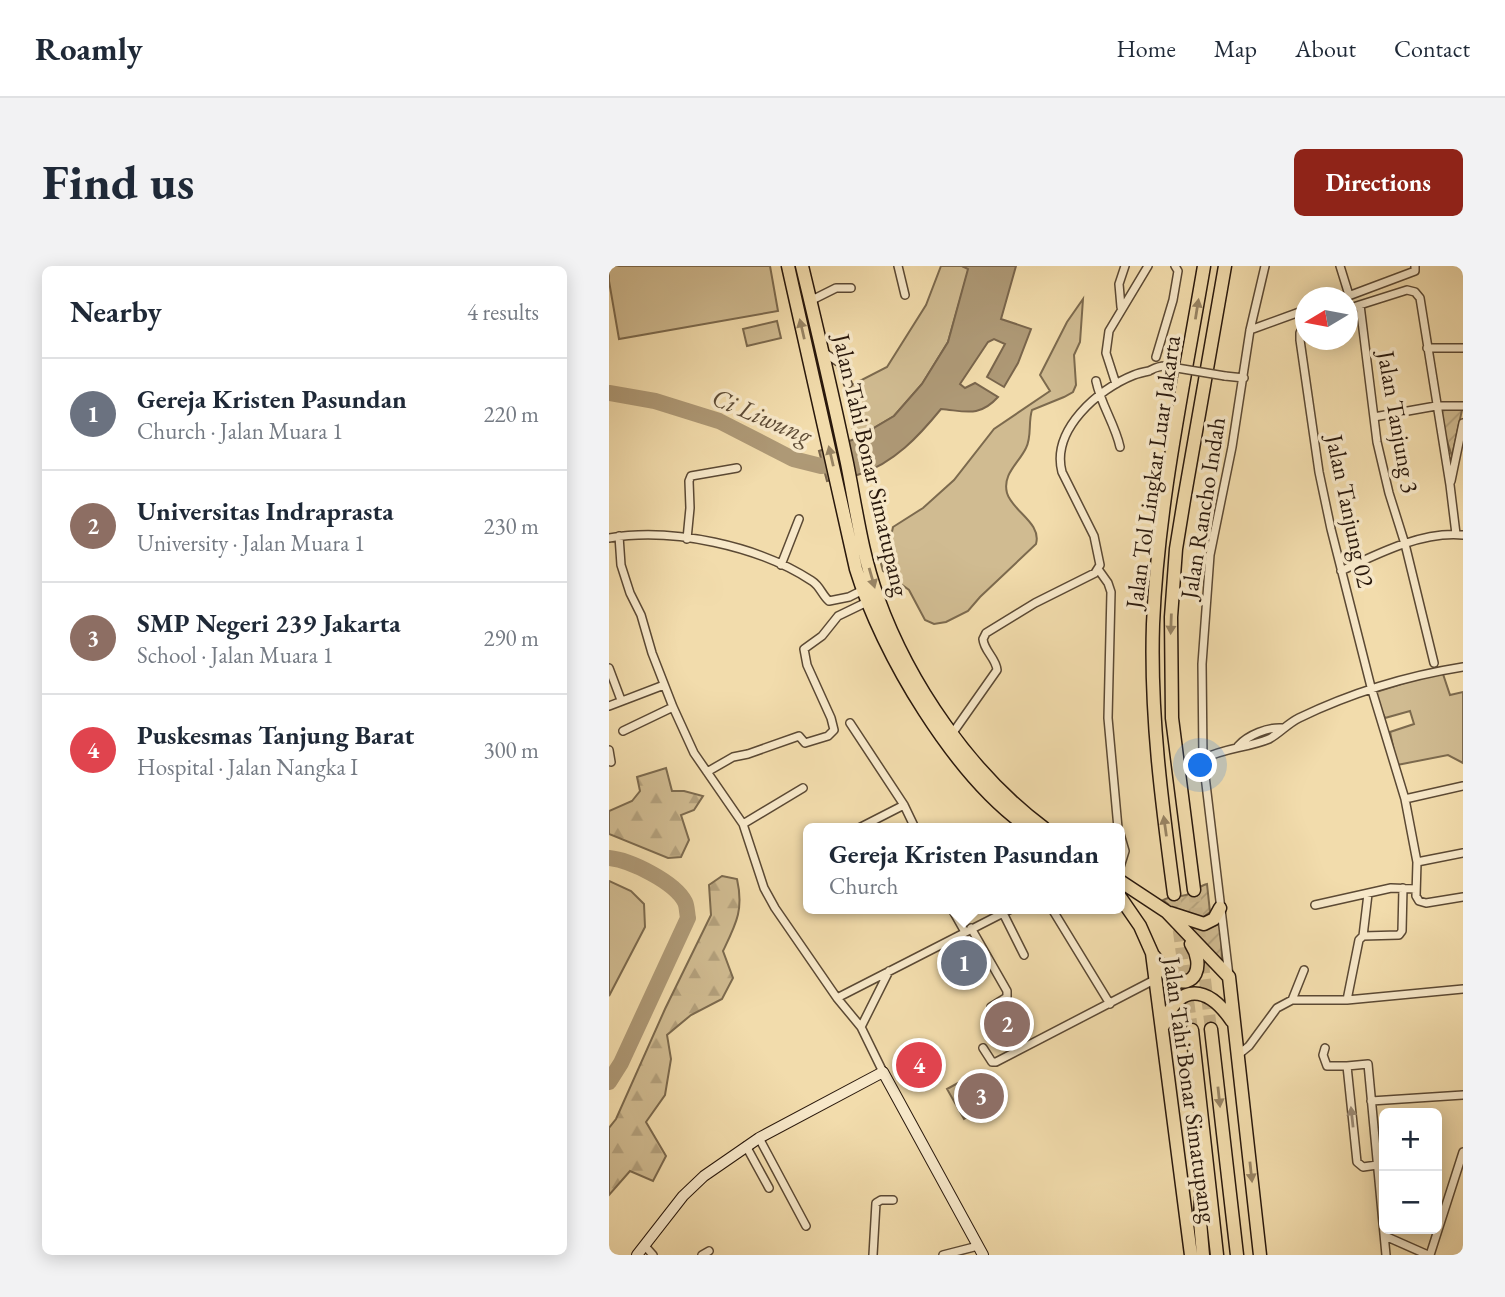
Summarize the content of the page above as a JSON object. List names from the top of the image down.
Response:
{
  "streets": {
    "highway": ["Jalan Tahi Bonar Simatupang", "Jalan Tol Lingkar Luar Jakarta"],
    "street": ["Jalan Tanjung 3", "Jalan Rancho Indah", "Jalan Tanjung 02"]
  },
  "crossings": [
    ["Jalan Tahi Bonar Simatupang", "Jalan Rancho Indah"]
  ],
  "water": ["Ci Liwung"],
  "north": "left",
  "page": {
    "header": "Roamly",
    "nav": [
      "Home",
      "Map",
      "About",
      "Contact"
    ],
    "buttons": "Directions",
    "title": "Find us",
    "heading": ["Nearby", "4 results"],
    "list": [
      {
        "mark": "1",
        "name": "Gereja Kristen Pasundan",
        "note": "Church · Jalan Muara 1",
        "value": "220 m"
      },
      {
        "mark": "2",
        "name": "Universitas Indraprasta",
        "note": "University · Jalan Muara 1",
        "value": "230 m"
      },
      {
        "mark": "3",
        "name": "SMP Negeri 239 Jakarta",
        "note": "School · Jalan Muara 1",
        "value": "290 m"
      },
      {
        "mark": "4",
        "name": "Puskesmas Tanjung Barat",
        "note": "Hospital · Jalan Nangka I",
        "value": "300 m"
      }
    ],
    "popup": ["Gereja Kristen Pasundan", "Church"],
    "pins": [
      "1",
      "2",
      "4",
      "3"
    ],
    "map_buttons": ["+", "−"]
  }
}
